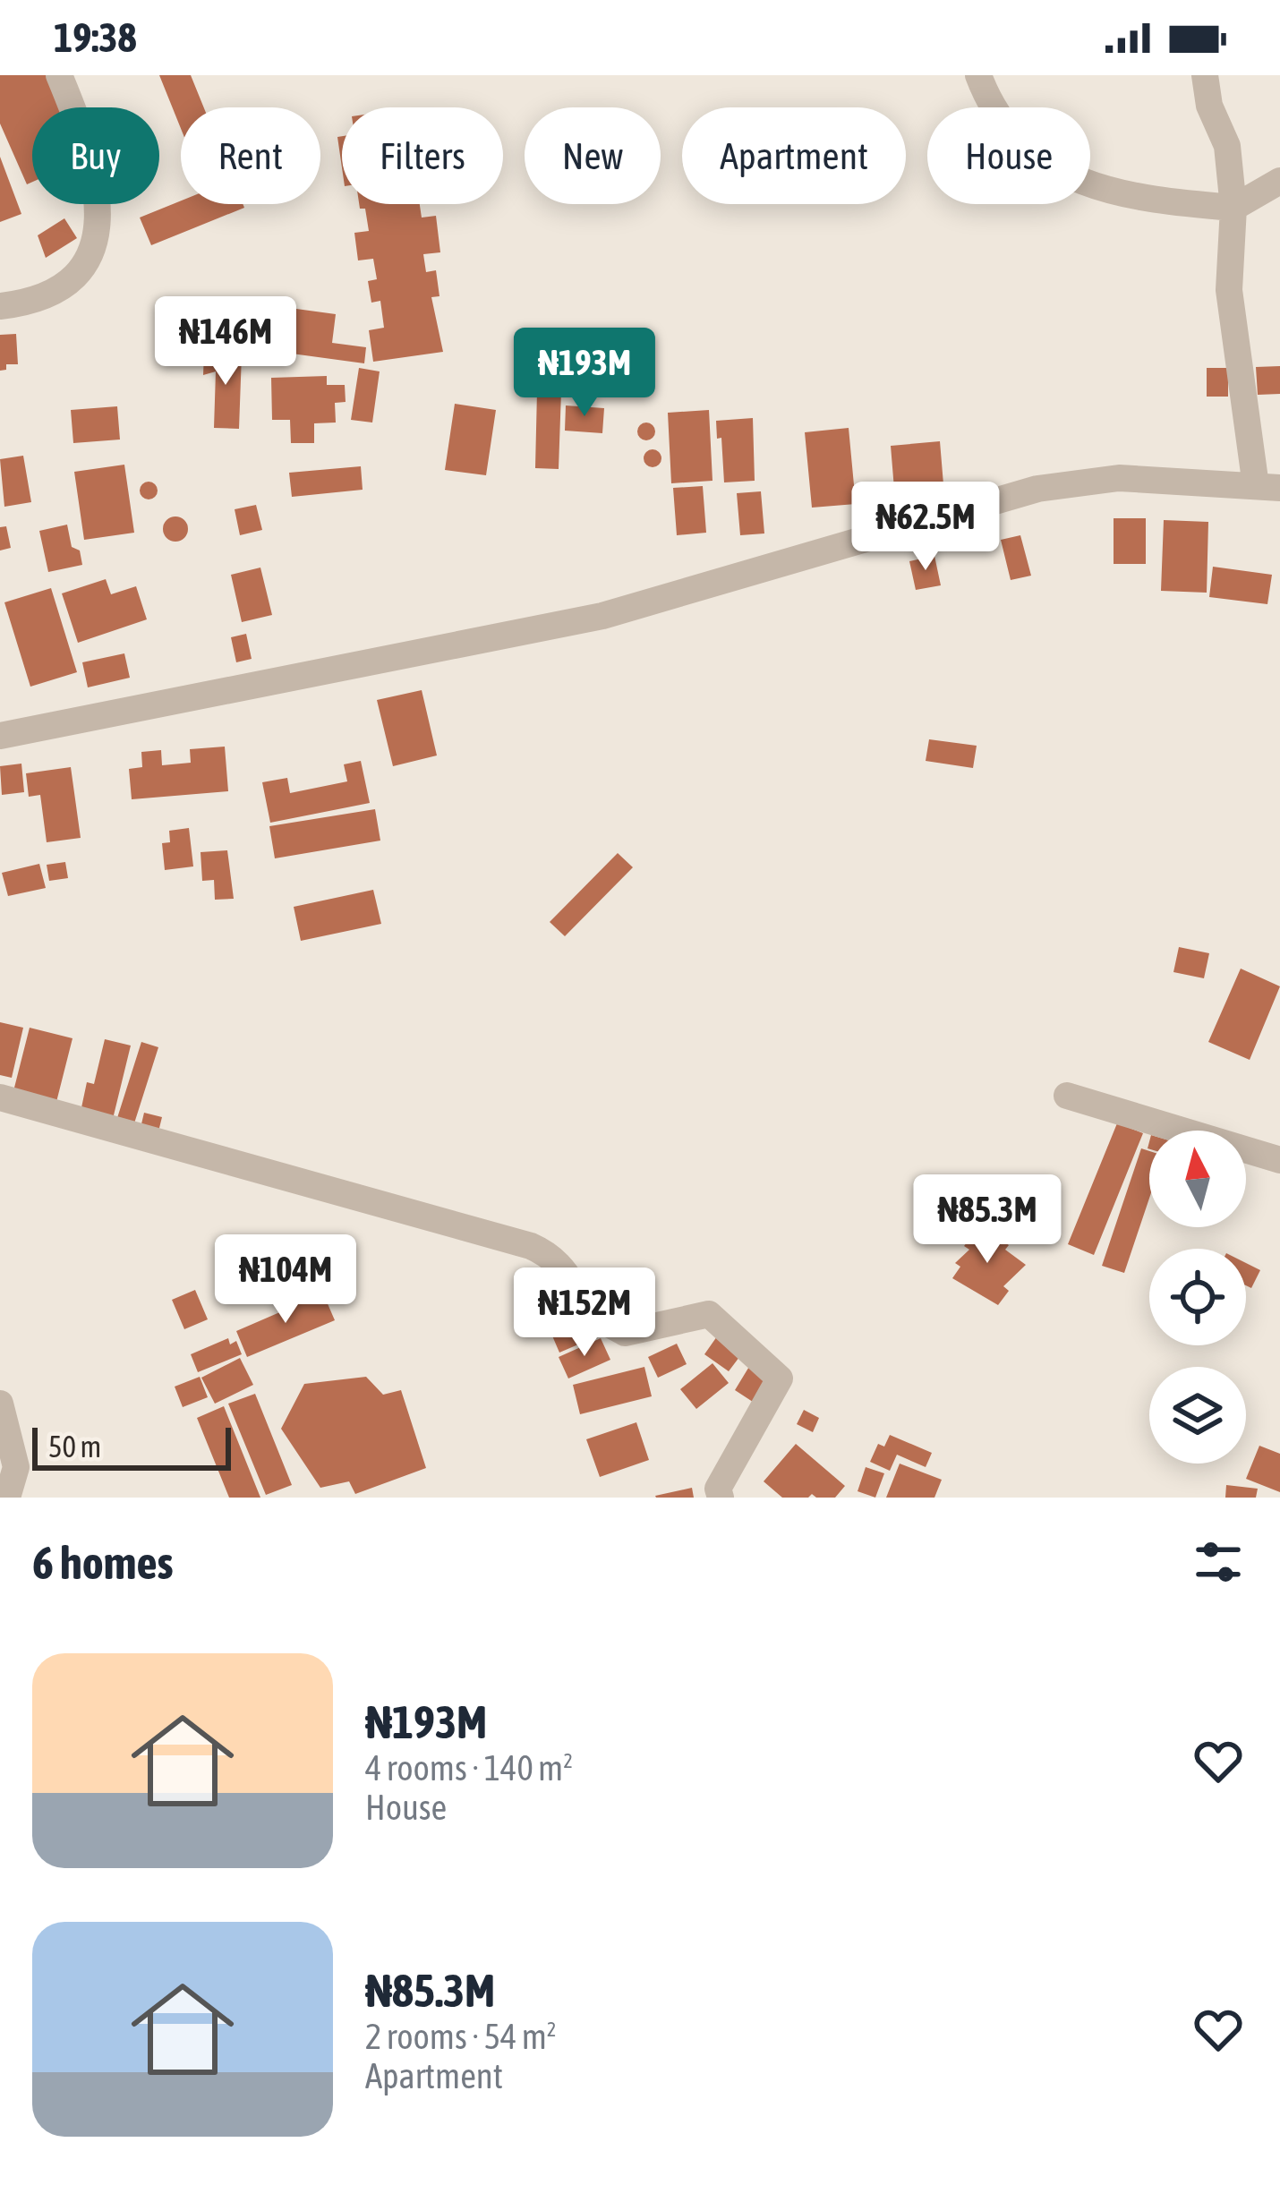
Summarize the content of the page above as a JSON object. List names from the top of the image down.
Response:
{
  "scale_bar": "50 m",
  "north": "top",
  "page": {
    "status": "19:38",
    "chip": [
      "Buy",
      "Rent",
      "Filters",
      "New",
      "Apartment",
      "House"
    ],
    "price": [
      "₦146M",
      "₦193M",
      "₦62.5M",
      "₦85.3M",
      "₦104M",
      "₦152M"
    ],
    "scale": "50 m",
    "heading": "6 homes",
    "list": [
      {
        "name": "₦193M",
        "note": "4 rooms · 140 m² · House"
      },
      {
        "name": "₦85.3M",
        "note": "2 rooms · 54 m² · Apartment"
      }
    ]
  }
}
